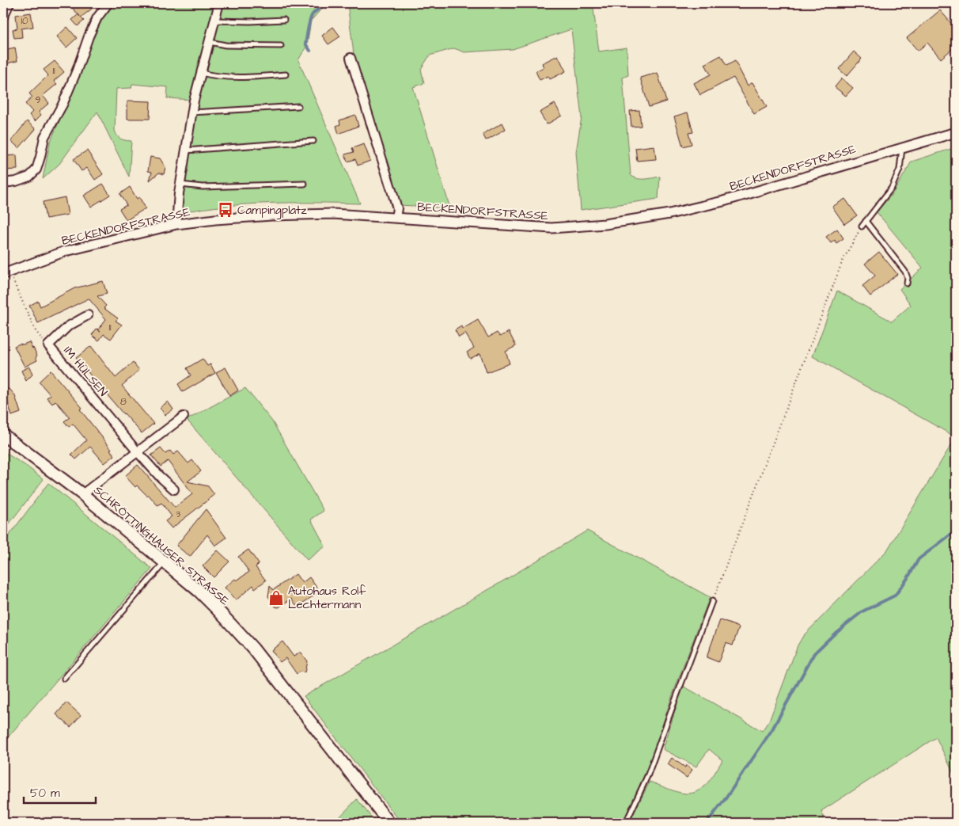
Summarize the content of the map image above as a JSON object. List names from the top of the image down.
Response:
{
  "streets": {
    "main road": ["SCHRÖTTINGHAUSER STRASSE"],
    "street": ["BECKENDORFSTRASSE", "IM HÜLSEN"]
  },
  "places": {
    "bus stop": ["Campingplatz"],
    "shop": ["Autohaus Rolf Lechtermann"]
  },
  "house_numbers": [
    "10",
    "11",
    "9",
    "11",
    "8",
    "3"
  ],
  "scale_bar": "50 m"
}
